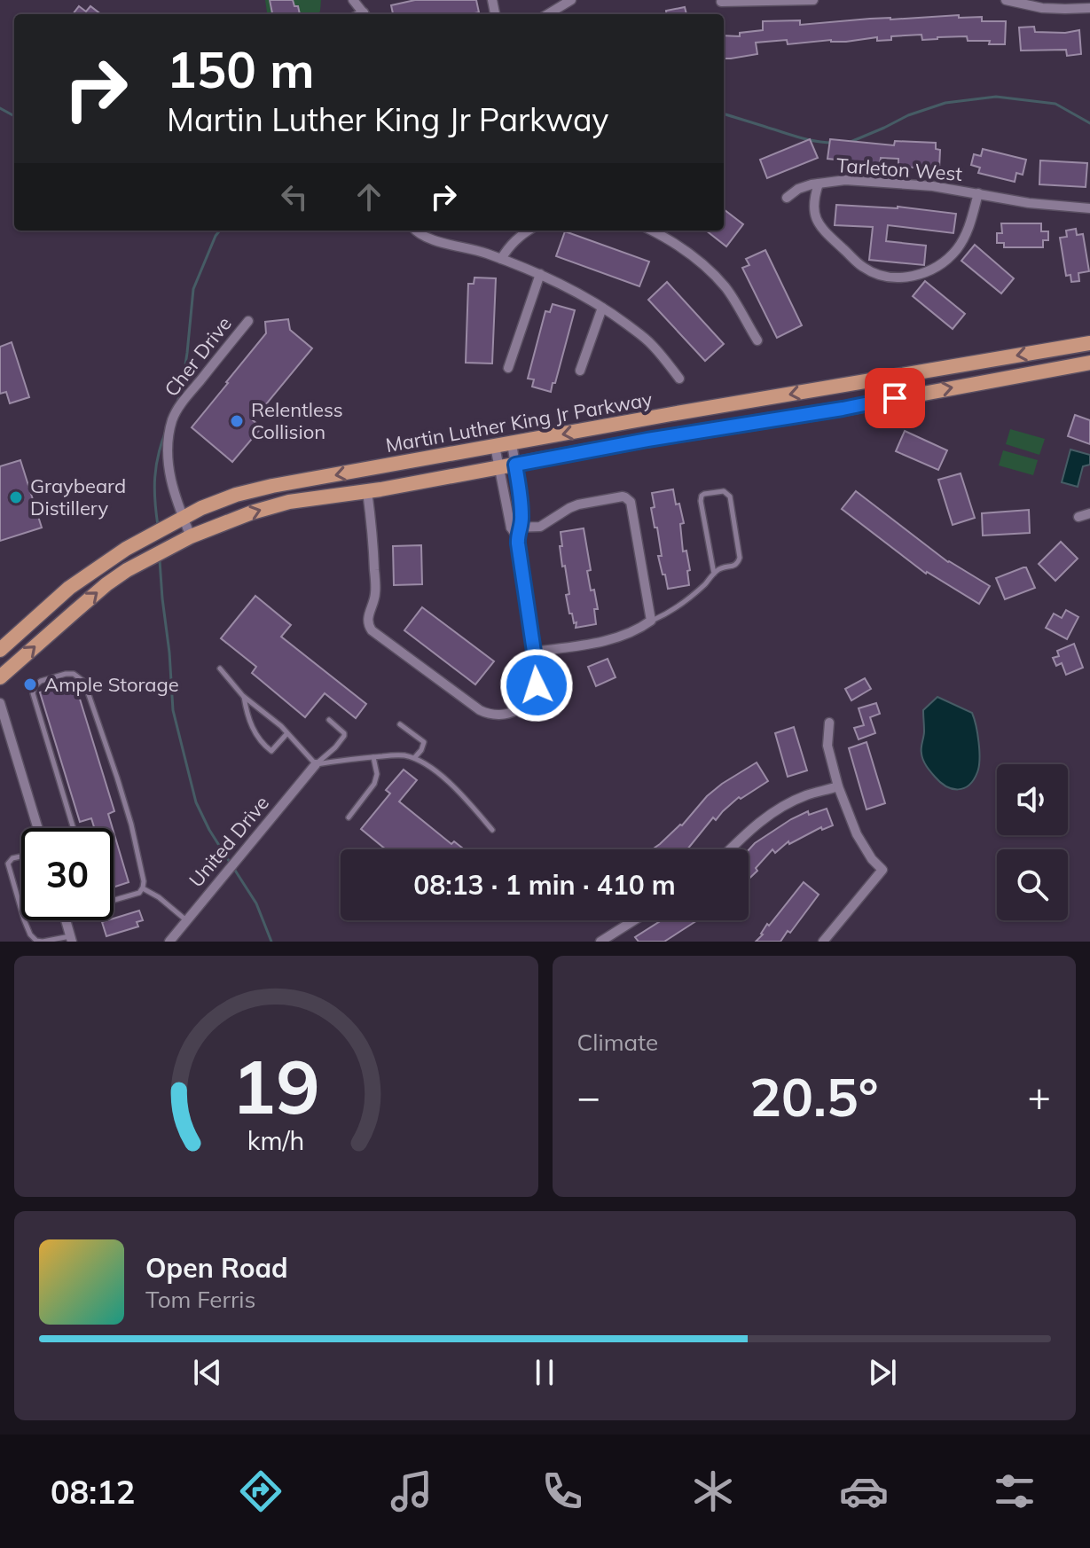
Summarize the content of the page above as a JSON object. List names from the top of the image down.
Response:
{
  "streets": {
    "main road": ["Martin Luther King Jr Parkway"],
    "street": ["Tarleton West", "Cher Drive", "United Drive"]
  },
  "crossings": [
    ["Cher Drive", "Martin Luther King Jr Parkway"]
  ],
  "places": ["Relentless Collision", "Graybeard Distillery", "Ample Storage"],
  "page": {
    "turn": ["150 m", "Martin Luther King Jr Parkway"],
    "limit": "30",
    "trip": "08:13 · 1 min · 410 m",
    "tile": "Climate",
    "heat": ["−", "20.5°", "+"],
    "song": ["Open Road", "Tom Ferris"],
    "tabs": "08:12",
    "gauge": ["19", "km/h"]
  }
}
